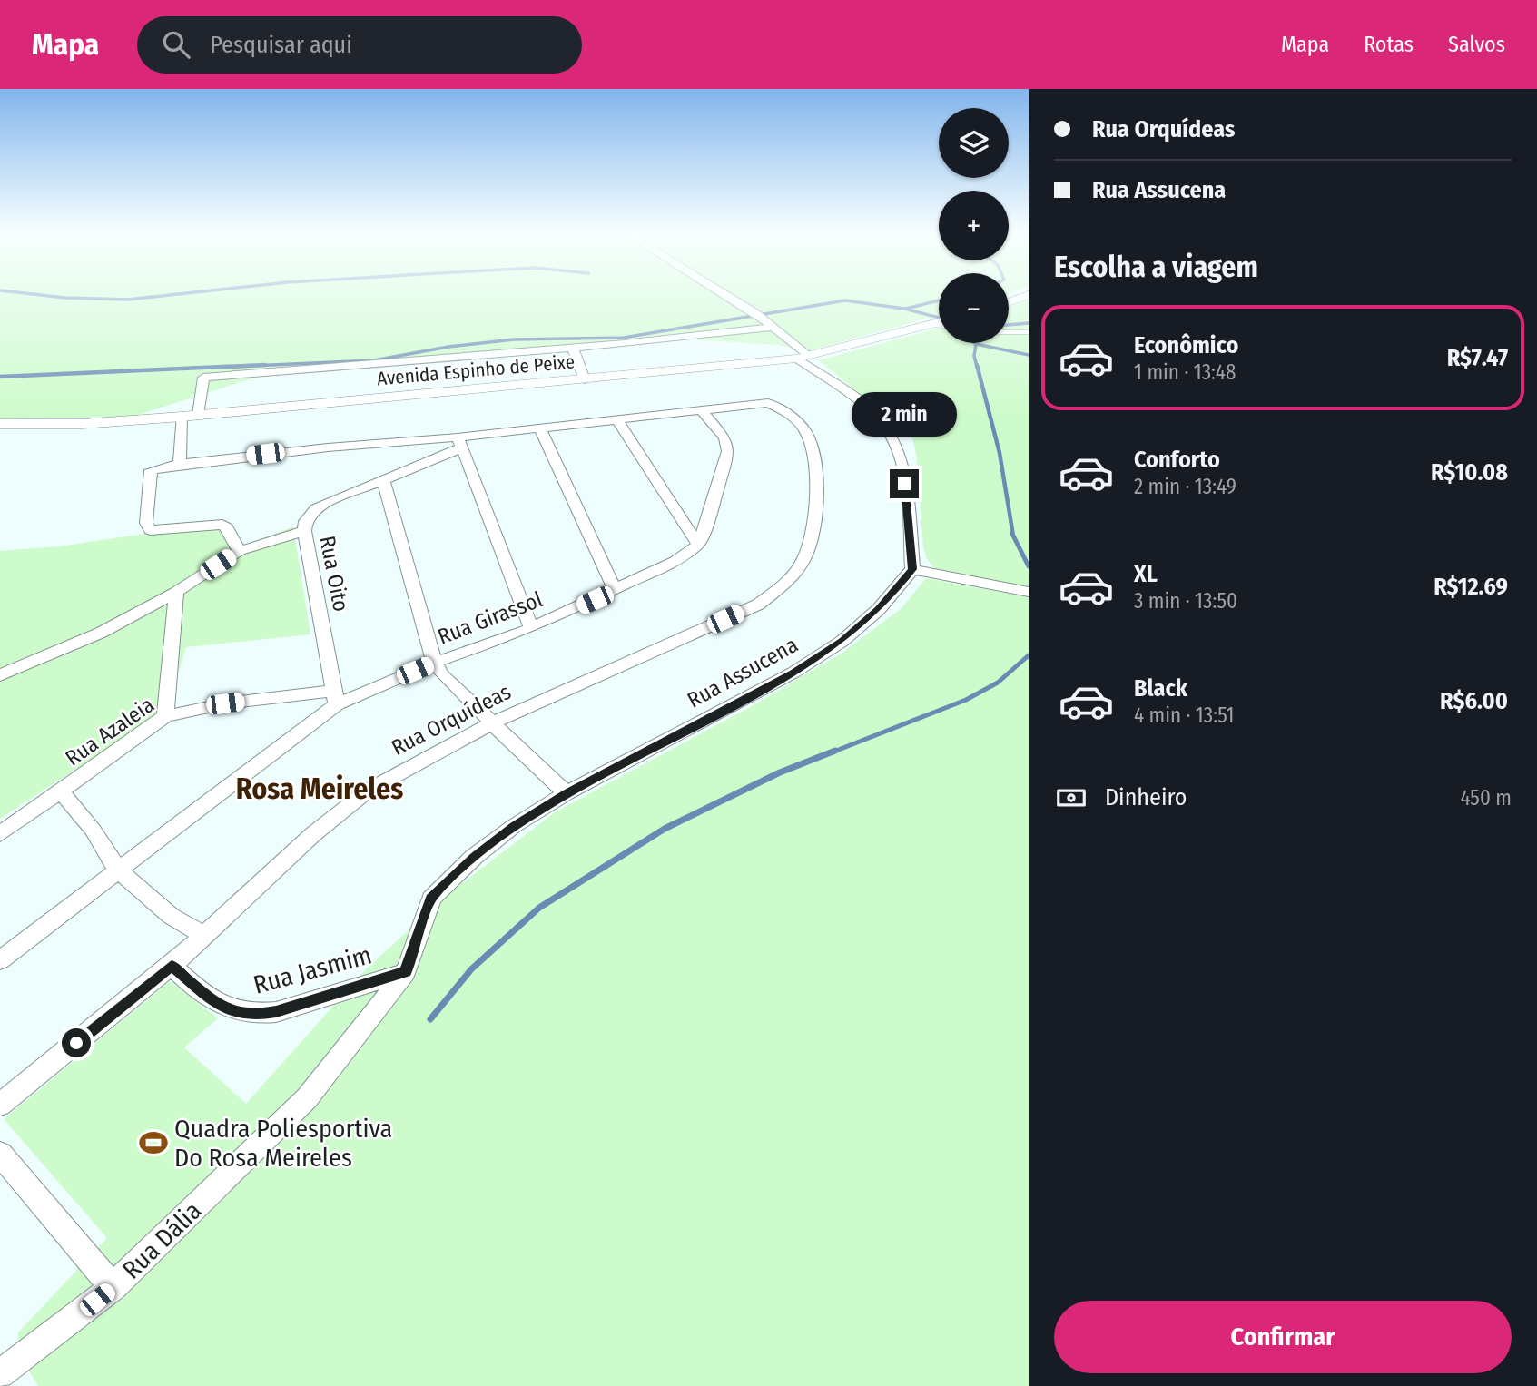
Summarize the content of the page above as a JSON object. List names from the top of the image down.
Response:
{
  "streets": {
    "street": [
      "Avenida Espinho de Peixe",
      "Rua Oito",
      "Rua Girassol",
      "Rua Assucena",
      "Rua Orquídeas",
      "Rua Azaleia",
      "Rua Jasmim",
      "Rua Dália"
    ]
  },
  "crossings": [
    ["Rua Oito", "Rua Girassol"],
    ["Rua Oito", "Rua Orquídeas"],
    ["Rua Oito", "Rua Azaleia"],
    ["Rua Girassol", "Rua Azaleia"],
    ["Rua Assucena", "Rua Jasmim"],
    ["Rua Assucena", "Rua Dália"],
    ["Rua Orquídeas", "Rua Jasmim"],
    ["Rua Jasmim", "Rua Dália"]
  ],
  "districts": ["Rosa Meireles"],
  "places": {
    "sports": ["Quadra Poliesportiva Do Rosa Meireles"]
  },
  "page": {
    "header": "Mapa",
    "search": "Pesquisar aqui",
    "nav": ["Mapa", "Rotas", "Salvos"],
    "banner": ["Rua Orquídeas", "Rua Assucena"],
    "map_buttons": ["+", "−"],
    "heading": "Escolha a viagem",
    "list": [
      {
        "name": "Econômico",
        "note": "1 min · 13:48",
        "value": "R$7.47"
      },
      {
        "name": "Conforto",
        "note": "2 min · 13:49",
        "value": "R$10.08"
      },
      {
        "name": "XL",
        "note": "3 min · 13:50",
        "value": "R$12.69"
      },
      {
        "name": "Black",
        "note": "4 min · 13:51",
        "value": "R$6.00"
      }
    ],
    "bubble": "2 min",
    "pay": ["Dinheiro", "450 m"],
    "buttons": "Confirmar"
  }
}
